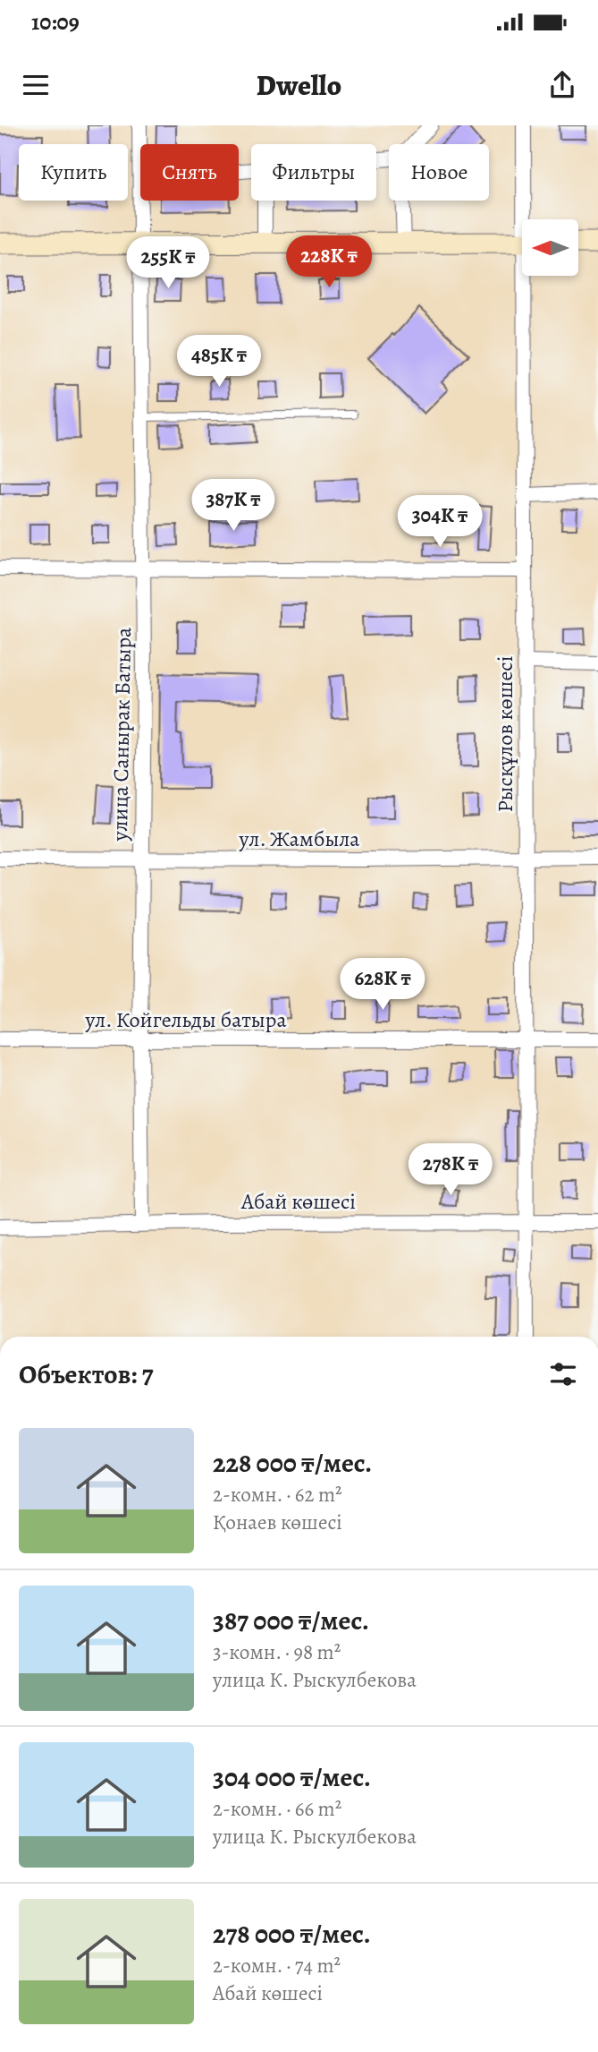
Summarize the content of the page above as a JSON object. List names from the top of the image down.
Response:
{
  "streets": {
    "street": [
      "улица Санырак Батыра",
      "Рысқұлов көшесі",
      "ул. Жамбыла",
      "ул. Койгельды батыра",
      "Абай көшесі"
    ]
  },
  "crossings": [
    ["улица Санырак Батыра", "ул. Жамбыла"],
    ["улица Санырак Батыра", "ул. Койгельды батыра"],
    ["улица Санырак Батыра", "Абай көшесі"],
    ["Рысқұлов көшесі", "ул. Жамбыла"],
    ["Рысқұлов көшесі", "ул. Койгельды батыра"],
    ["Рысқұлов көшесі", "Абай көшесі"]
  ],
  "north": "left",
  "page": {
    "status": "10:09",
    "header": "Dwello",
    "chip": [
      "Купить",
      "Снять",
      "Фильтры",
      "Новое"
    ],
    "price": [
      "228K ₸",
      "255K ₸",
      "485K ₸",
      "387K ₸",
      "304K ₸",
      "628K ₸",
      "278K ₸"
    ],
    "heading": "Объектов: 7",
    "list": [
      {
        "name": "228 000 ₸/мес.",
        "note": "2-комн. · 62 m² · Қонаев көшесі"
      },
      {
        "name": "387 000 ₸/мес.",
        "note": "3-комн. · 98 m² · улица К. Рыскулбекова"
      },
      {
        "name": "304 000 ₸/мес.",
        "note": "2-комн. · 66 m² · улица К. Рыскулбекова"
      },
      {
        "name": "278 000 ₸/мес.",
        "note": "2-комн. · 74 m² · Абай көшесі"
      }
    ]
  }
}
